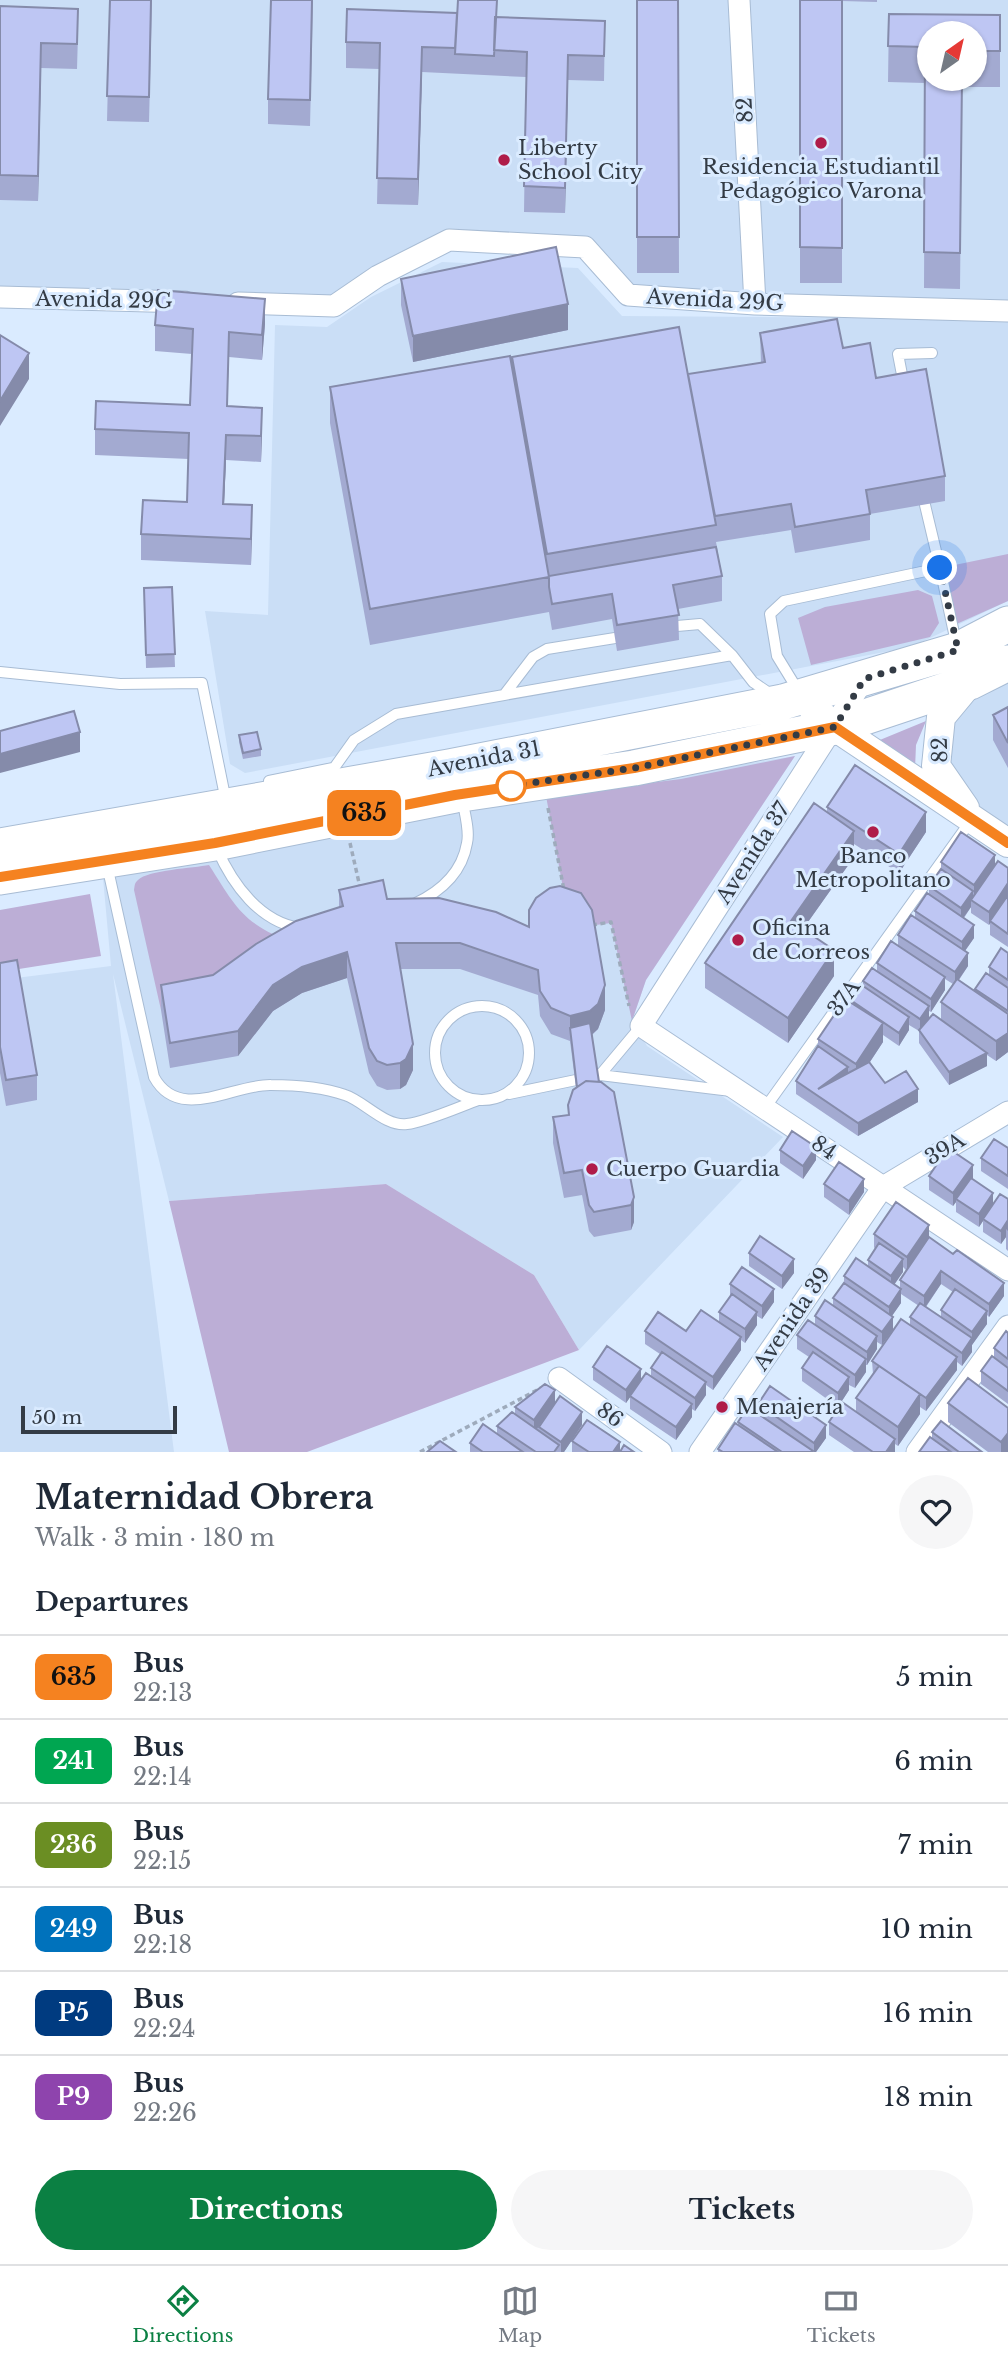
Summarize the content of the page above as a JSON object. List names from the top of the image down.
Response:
{
  "streets": {
    "main road": ["Avenida 31"],
    "street": [
      "82",
      "Avenida 29G",
      "Avenida 37",
      "84",
      "39A",
      "Avenida 39",
      "86"
    ],
    "lane": ["37A"]
  },
  "crossings": [
    ["82", "Avenida 29G"],
    ["82", "Avenida 31"],
    ["82", "Avenida 37"],
    ["82", "37A"],
    ["Avenida 31", "Avenida 37"],
    ["Avenida 37", "84"],
    ["37A", "84"],
    ["84", "39A"],
    ["84", "Avenida 39"],
    ["39A", "Avenida 39"]
  ],
  "places": [
    "Residencia Estudiantil Pedagógico Varona",
    "Liberty School City",
    "Banco Metropolitano",
    "Oficina de Correos",
    "Cuerpo Guardia",
    "Menajería"
  ],
  "lines": ["bus line 635"],
  "scale_bar": "50 m",
  "north": "top right",
  "page": {
    "on_map": "635",
    "scale": "50 m",
    "heading": [
      ["Maternidad Obrera", "Walk · 3 min · 180 m"],
      "Departures"
    ],
    "list": [
      {
        "mark": "635",
        "name": "Bus",
        "note": "22:13",
        "value": "5 min"
      },
      {
        "mark": "241",
        "name": "Bus",
        "note": "22:14",
        "value": "6 min"
      },
      {
        "mark": "236",
        "name": "Bus",
        "note": "22:15",
        "value": "7 min"
      },
      {
        "mark": "249",
        "name": "Bus",
        "note": "22:18",
        "value": "10 min"
      },
      {
        "mark": "P5",
        "name": "Bus",
        "note": "22:24",
        "value": "16 min"
      },
      {
        "mark": "P9",
        "name": "Bus",
        "note": "22:26",
        "value": "18 min"
      }
    ],
    "buttons": ["Directions", "Tickets"],
    "tabs": ["Directions", "Map", "Tickets"]
  }
}
